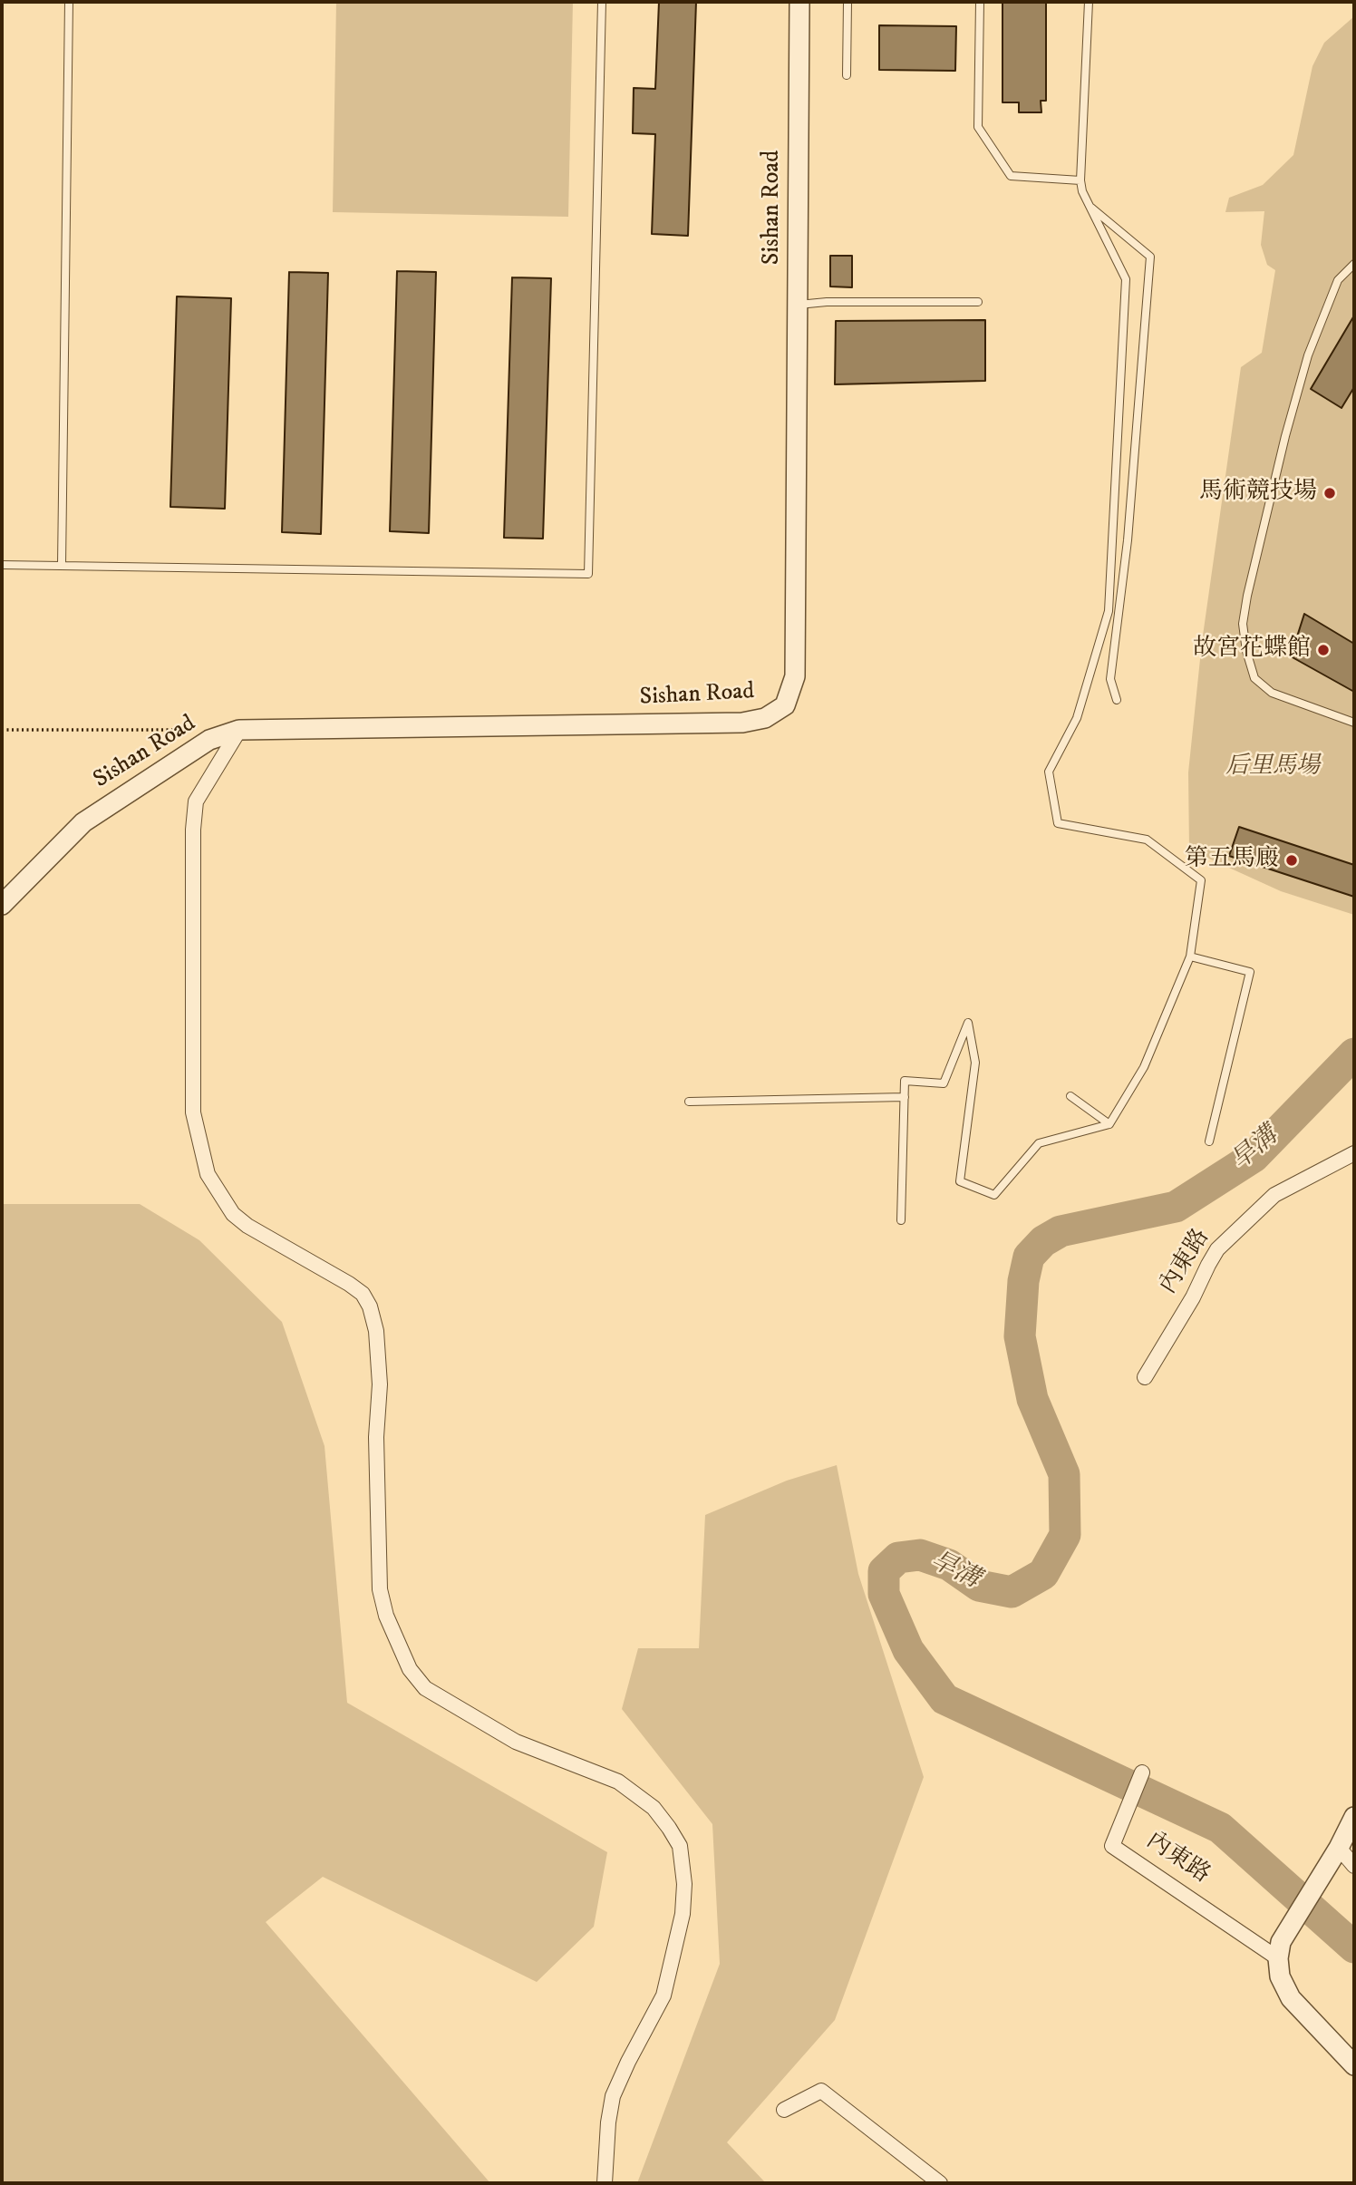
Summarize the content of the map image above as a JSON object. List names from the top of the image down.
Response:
{
  "streets": {
    "street": ["Sishan Road", "內東路"]
  },
  "water": ["旱溝"],
  "parks": ["后里馬場"],
  "places": ["馬術競技場", "故宮花蝶館", "第五馬廄"]
}
